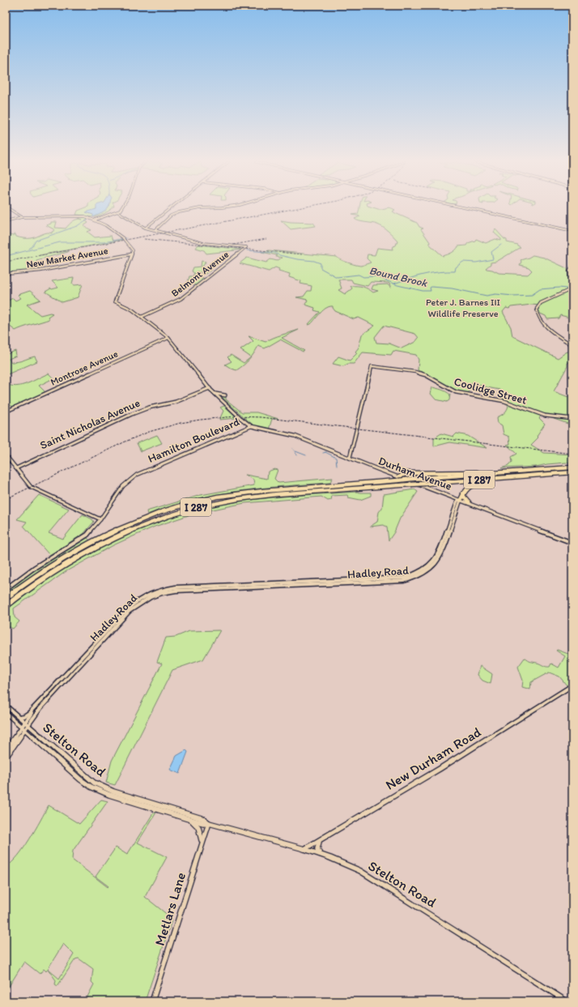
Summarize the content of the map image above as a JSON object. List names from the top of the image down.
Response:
{
  "streets": {
    "highway": ["I 287"],
    "street": [
      "New Market Avenue",
      "Belmont Avenue",
      "Montrose Avenue",
      "Coolidge Street",
      "Saint Nicholas Avenue",
      "Hamilton Boulevard",
      "Durham Avenue",
      "Hadley Road",
      "Stelton Road",
      "New Durham Road",
      "Metlars Lane"
    ]
  },
  "crossings": [
    ["Belmont Avenue", "Hamilton Boulevard"],
    ["Montrose Avenue", "Hamilton Boulevard"],
    ["Saint Nicholas Avenue", "Hamilton Boulevard"],
    ["Hamilton Boulevard", "Durham Avenue"],
    ["Durham Avenue", "I 287"],
    ["Durham Avenue", "Hadley Road"],
    ["Hadley Road", "Stelton Road"],
    ["Stelton Road", "New Durham Road"],
    ["Stelton Road", "Metlars Lane"]
  ],
  "water": ["Bound Brook"],
  "parks": ["Peter J. Barnes III Wildlife Preserve"]
}
